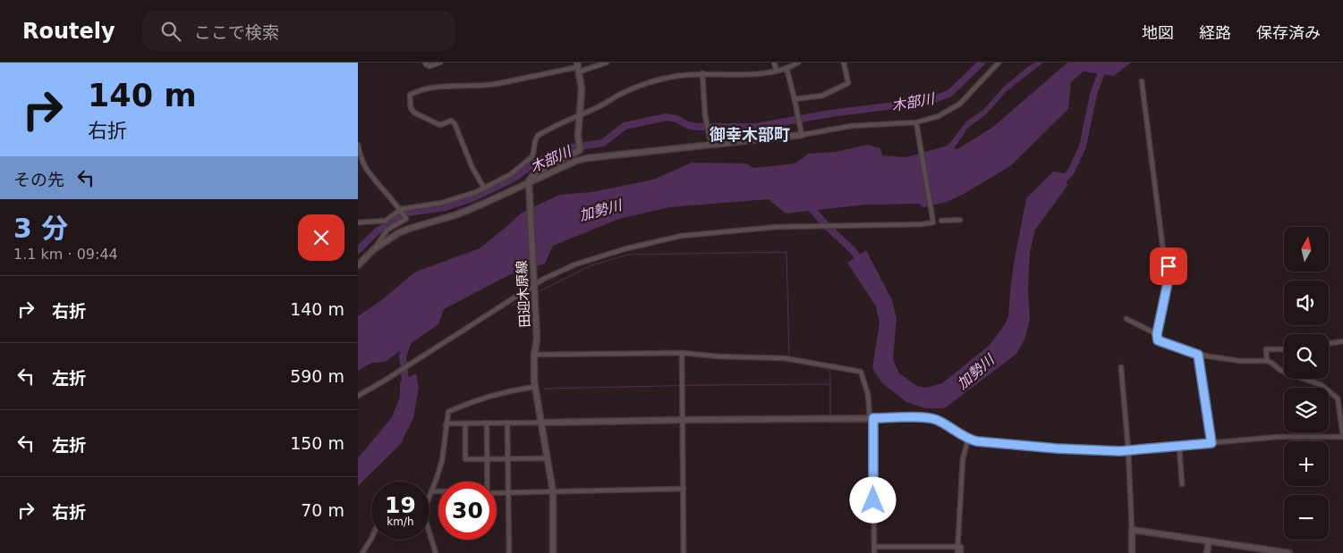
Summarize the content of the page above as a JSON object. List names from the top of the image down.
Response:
{
  "streets": {
    "street": ["田迎木原線"]
  },
  "districts": ["御幸木部町"],
  "water": ["木部川", "加勢川"],
  "north": "top",
  "page": {
    "header": "Routely",
    "search": "ここで検索",
    "nav": ["地図", "経路", "保存済み"],
    "turn": ["140 m", "右折"],
    "then": "その先",
    "heading": ["3 分", "1.1 km · 09:44"],
    "map_buttons": ["+", "−"],
    "list": [
      {
        "name": "右折",
        "value": "140 m"
      },
      {
        "name": "左折",
        "value": "590 m"
      },
      {
        "name": "左折",
        "value": "150 m"
      },
      {
        "name": "右折",
        "value": "70 m"
      }
    ],
    "speed": "19 km/h",
    "limit": "30"
  }
}
